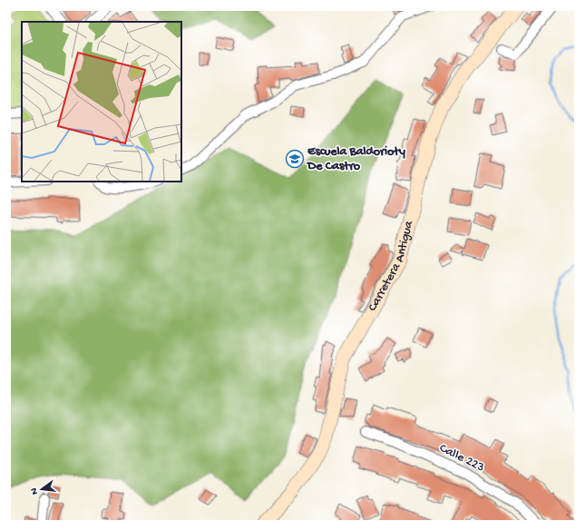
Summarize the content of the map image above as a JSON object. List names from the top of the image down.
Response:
{
  "streets": {
    "street": ["Carretera Antigua", "Calle 223"]
  },
  "places": {
    "school or university": ["Escuela Baldorioty De Castro"]
  },
  "north": "left"
}
